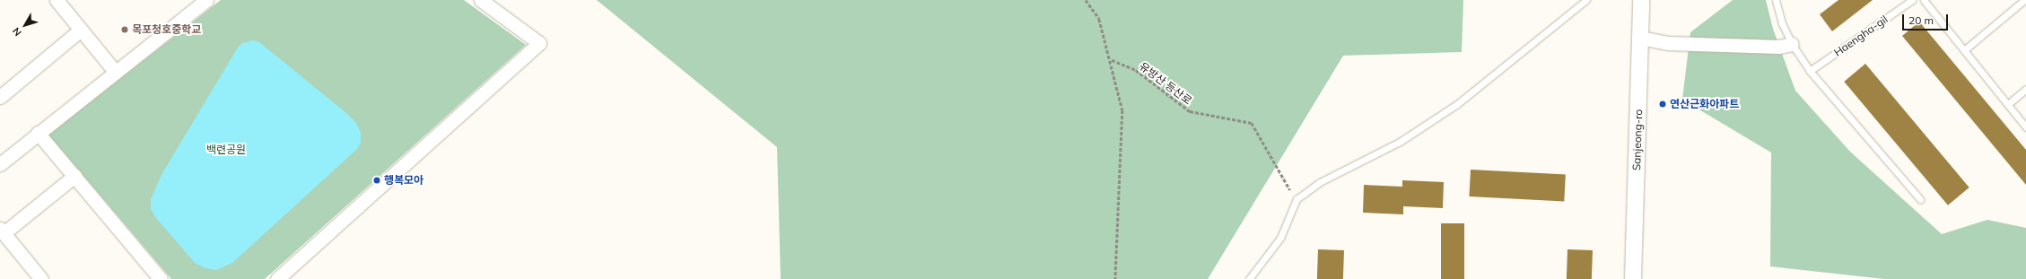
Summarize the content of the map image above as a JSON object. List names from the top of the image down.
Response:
{
  "streets": {
    "street": ["Sanjeong-ro"],
    "lane": ["Haengha-gil"],
    "path": ["유방산 등산로"]
  },
  "parks": ["백련공원"],
  "places": ["목포청호중학교", "연산근화아파트", "행복모아"],
  "scale_bar": "20 m",
  "north": "bottom left"
}
